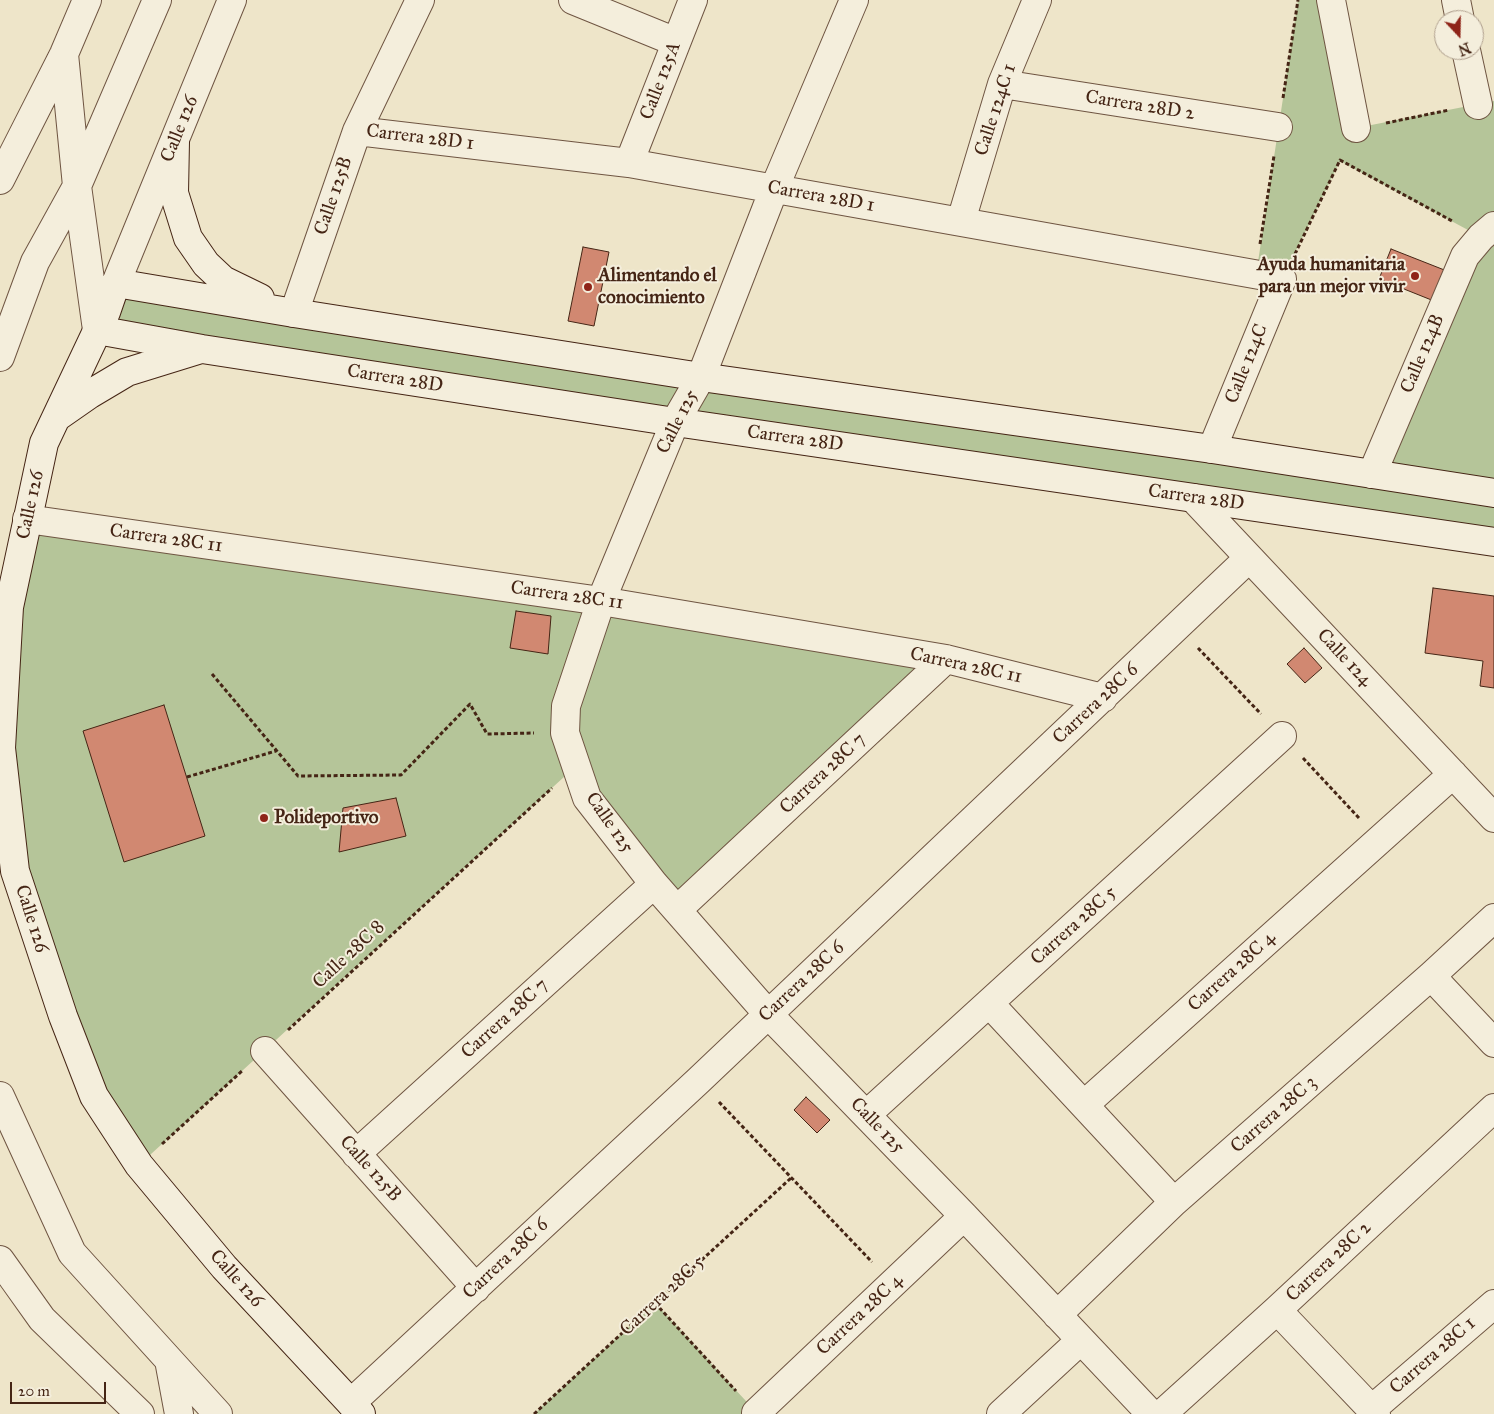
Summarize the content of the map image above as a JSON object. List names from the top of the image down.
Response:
{
  "streets": {
    "street": [
      "Calle 125A",
      "Carrera 28D 2",
      "Calle 124C 1",
      "Calle 126",
      "Carrera 28D 1",
      "Calle 125B",
      "Calle 124B",
      "Calle 124C",
      "Carrera 28D",
      "Calle 125",
      "Carrera 28C 11",
      "Calle 124",
      "Carrera 28C 6",
      "Carrera 28C 7",
      "Carrera 28C 5",
      "Carrera 28C 4",
      "Carrera 28C 3",
      "Carrera 28C 2",
      "Carrera 28C 1"
    ],
    "path": ["Calle 28C 8"]
  },
  "crossings": [
    ["Calle 125A", "Carrera 28D 1"],
    ["Carrera 28D 2", "Calle 124C 1"],
    ["Calle 124C 1", "Carrera 28D 1"],
    ["Calle 126", "Carrera 28D"],
    ["Calle 126", "Carrera 28C 11"],
    ["Calle 126", "Carrera 28C 6"],
    ["Calle 126", "Calle 28C 8"],
    ["Carrera 28D 1", "Calle 125B"],
    ["Carrera 28D 1", "Calle 124C"],
    ["Carrera 28D 1", "Calle 125"],
    ["Calle 125B", "Carrera 28C 6"],
    ["Calle 125B", "Carrera 28C 7"],
    ["Calle 125B", "Calle 28C 8"],
    ["Carrera 28D", "Calle 125"],
    ["Carrera 28D", "Calle 124"],
    ["Calle 125", "Carrera 28C 11"],
    ["Calle 125", "Carrera 28C 6"],
    ["Calle 125", "Carrera 28C 7"],
    ["Calle 125", "Carrera 28C 5"],
    ["Calle 125", "Calle 28C 8"],
    ["Calle 125", "Carrera 28C 4"],
    ["Calle 125", "Carrera 28C 3"],
    ["Carrera 28C 11", "Carrera 28C 6"],
    ["Carrera 28C 11", "Carrera 28C 7"],
    ["Calle 124", "Carrera 28C 6"],
    ["Calle 124", "Carrera 28C 4"]
  ],
  "places": ["Ayuda humanitaria para un mejor vivir", "Alimentando el conocimiento", "Polideportivo"],
  "scale_bar": "20 m",
  "north": "bottom"
}
